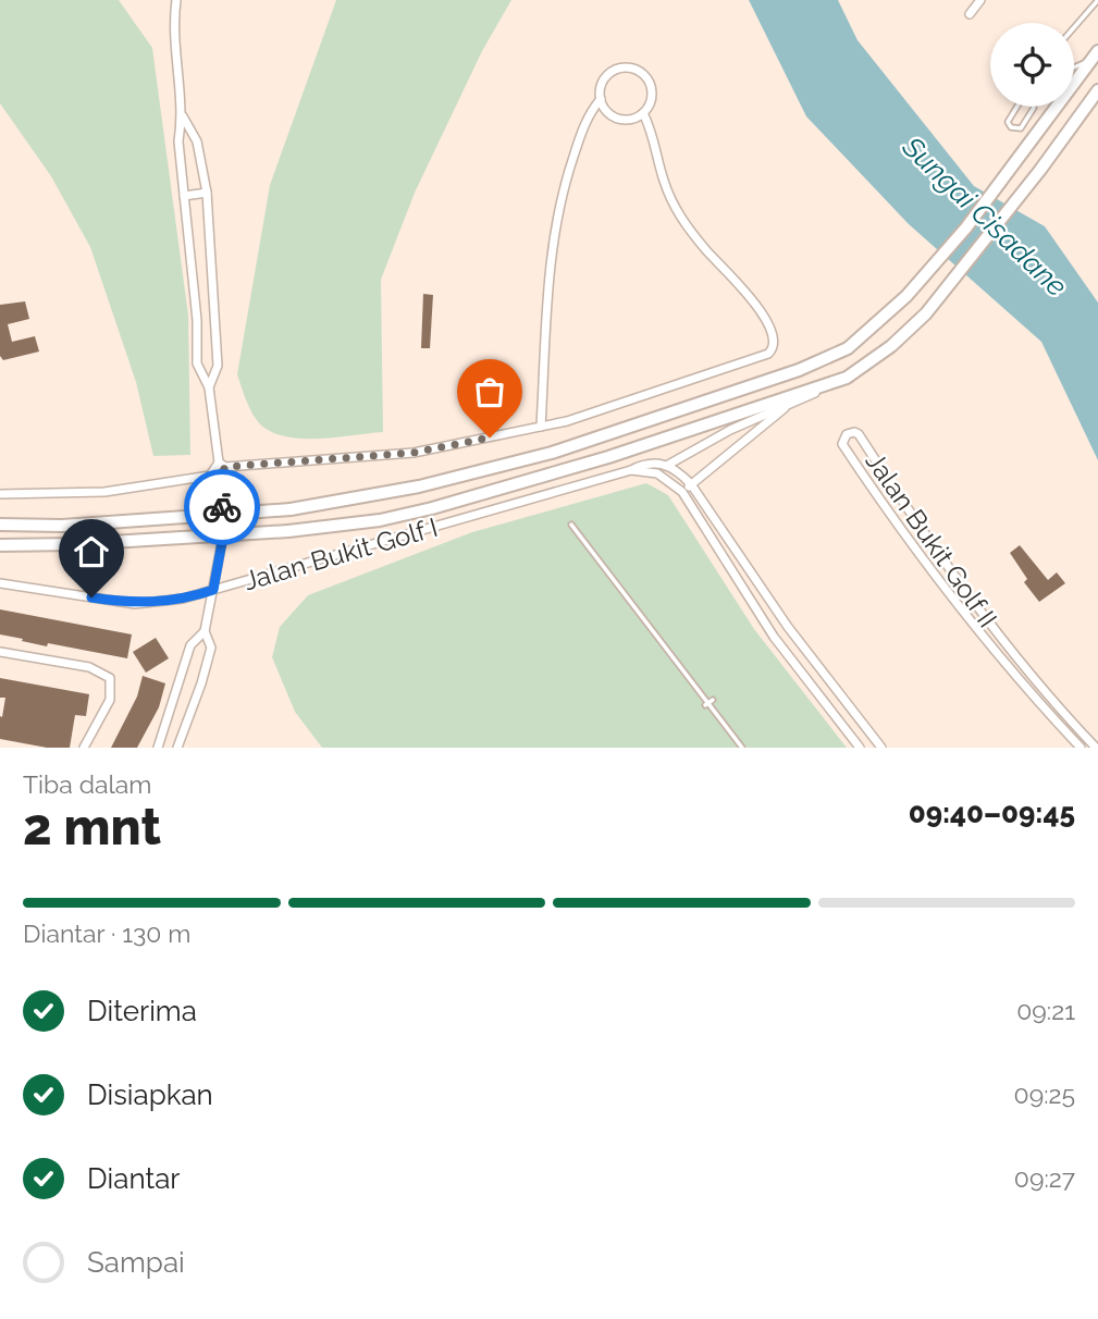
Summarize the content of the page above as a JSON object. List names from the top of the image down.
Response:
{
  "streets": {
    "street": ["Jalan Bukit Golf II", "Jalan Bukit Golf I"]
  },
  "water": ["Sungai Cisadane"],
  "page": {
    "heading": ["2 mnt", "Tiba dalam", "09:40–09:45"],
    "bar": "Diantar · 130 m",
    "list": [
      ["Diterima", "09:21"],
      ["Disiapkan", "09:25"],
      ["Diantar", "09:27"],
      "Sampai"
    ]
  }
}
